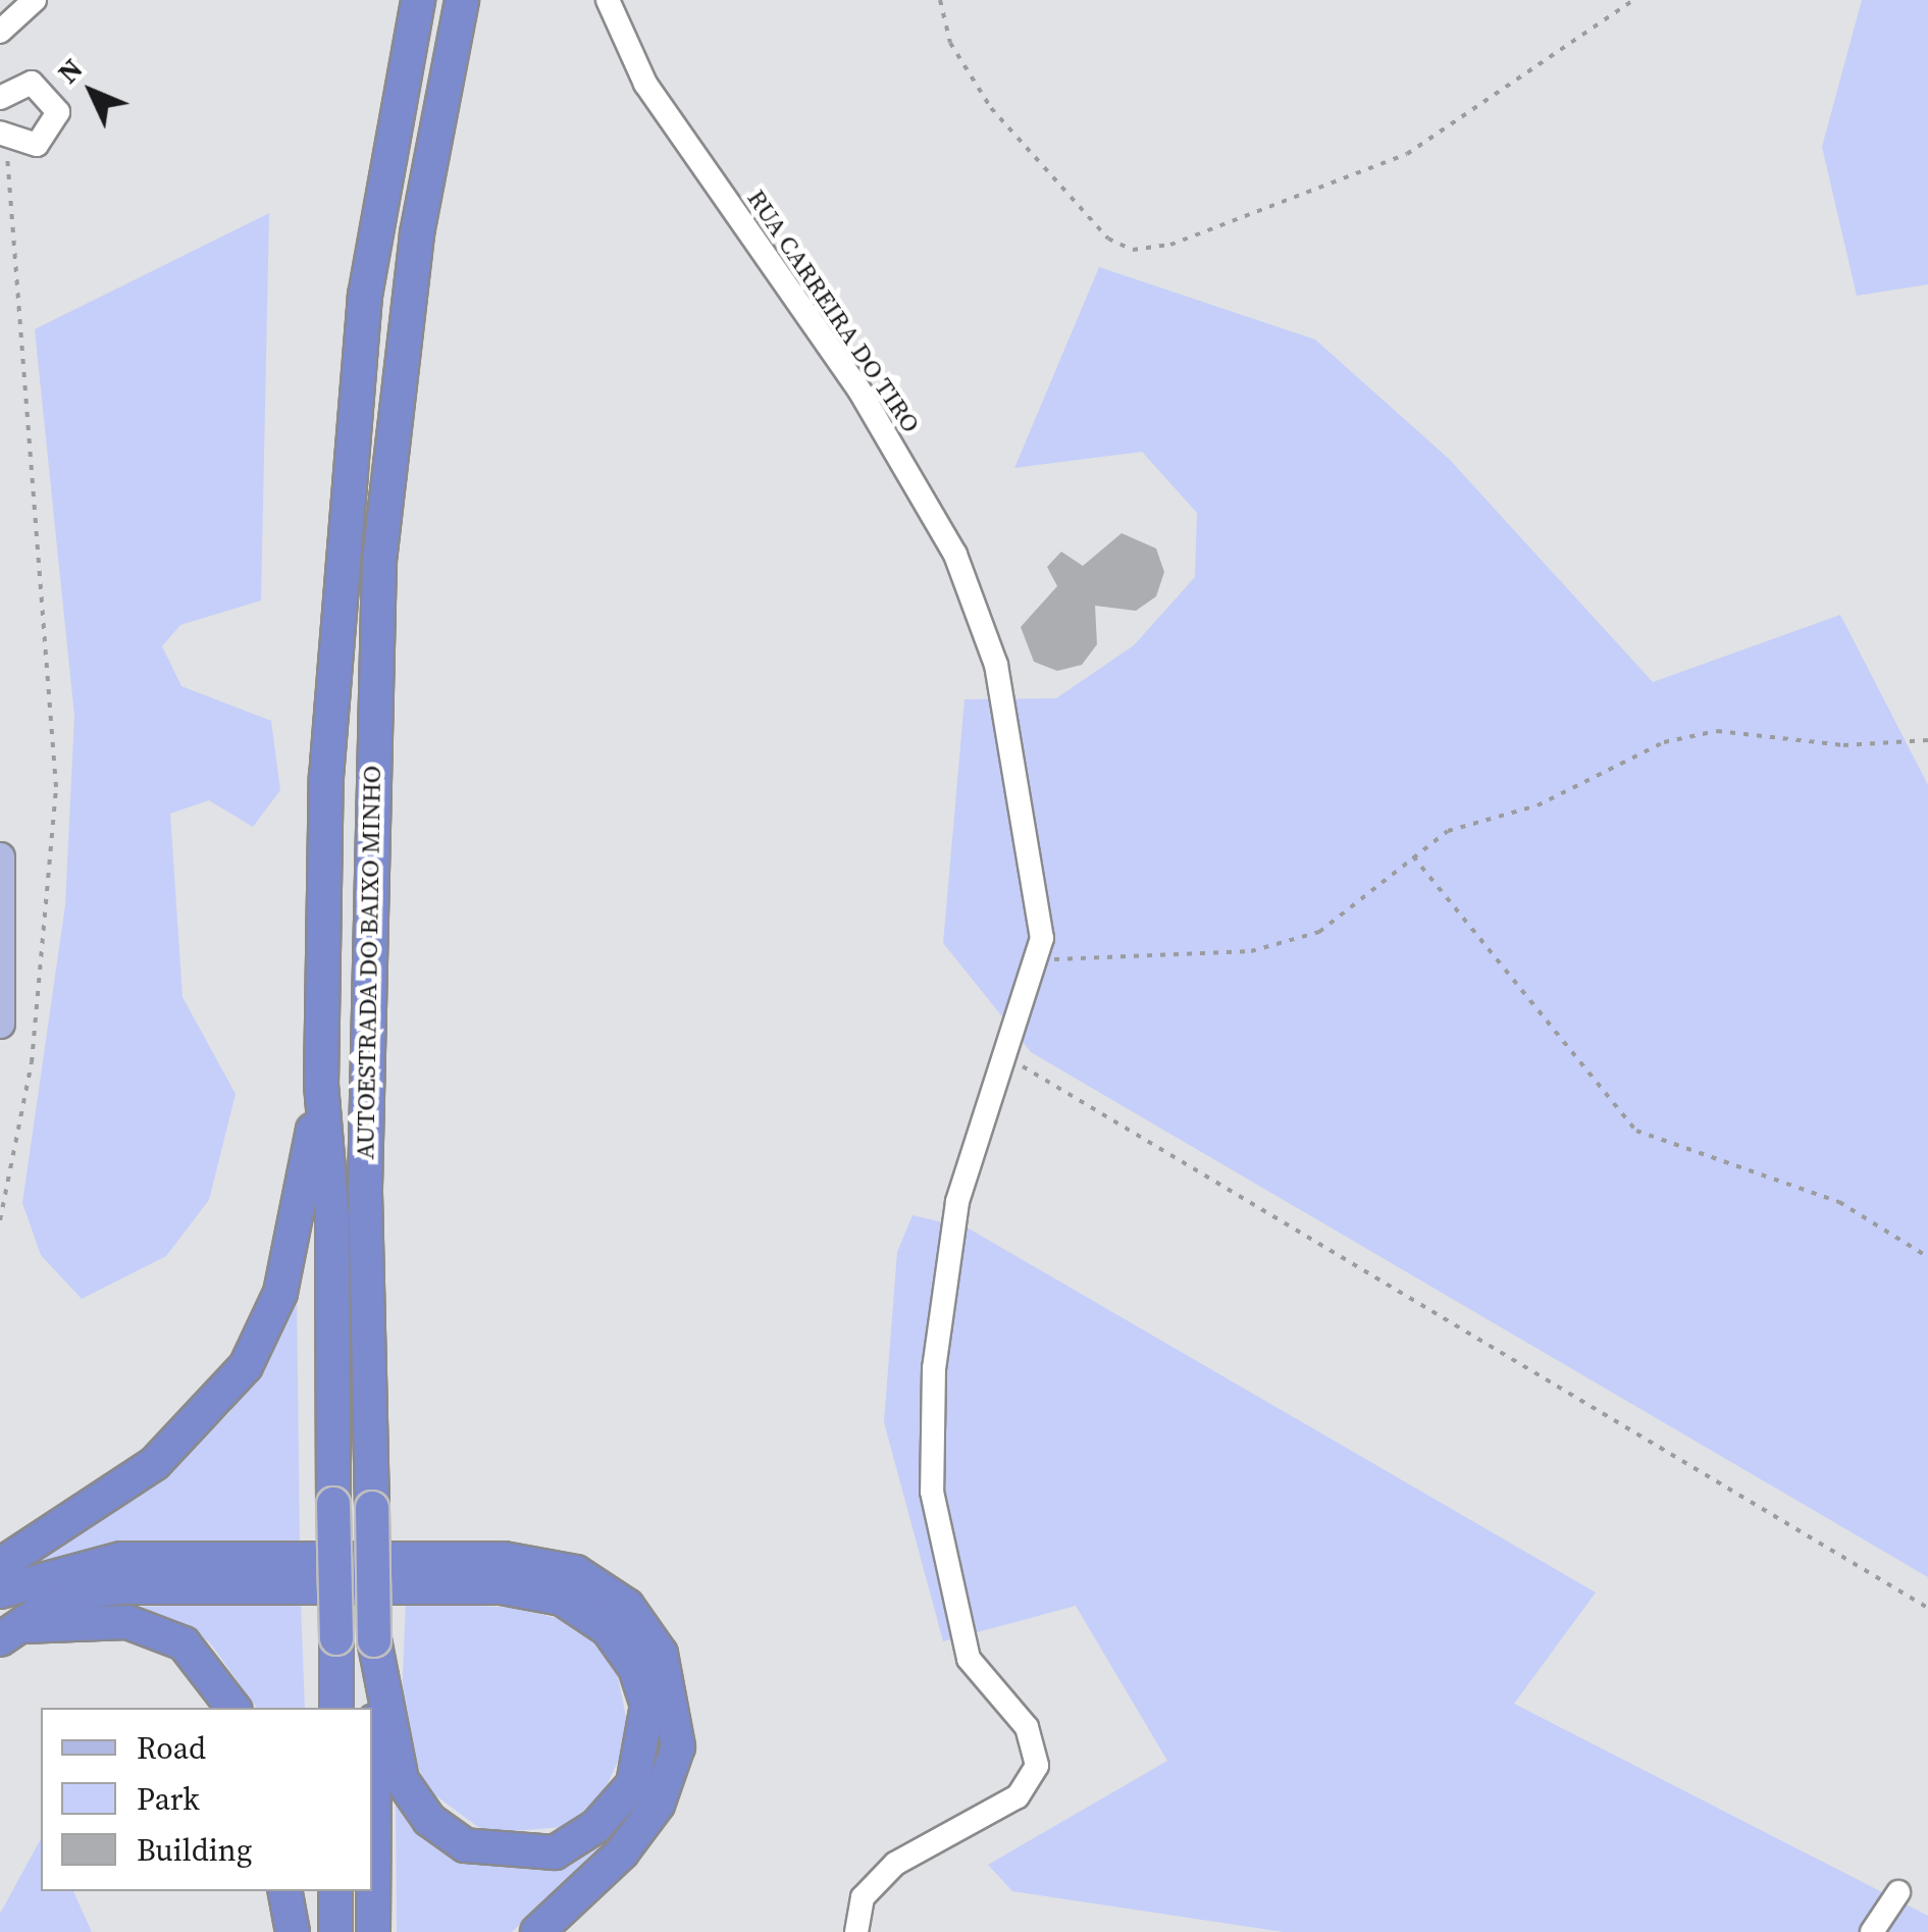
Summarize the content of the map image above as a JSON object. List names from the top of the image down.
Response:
{
  "streets": {
    "highway": ["AUTOESTRADA DO BAIXO MINHO"],
    "street": ["RUA CARREIRA DO TIRO"]
  },
  "legend": ["Road", "Park", "Building"],
  "north": "top left"
}
